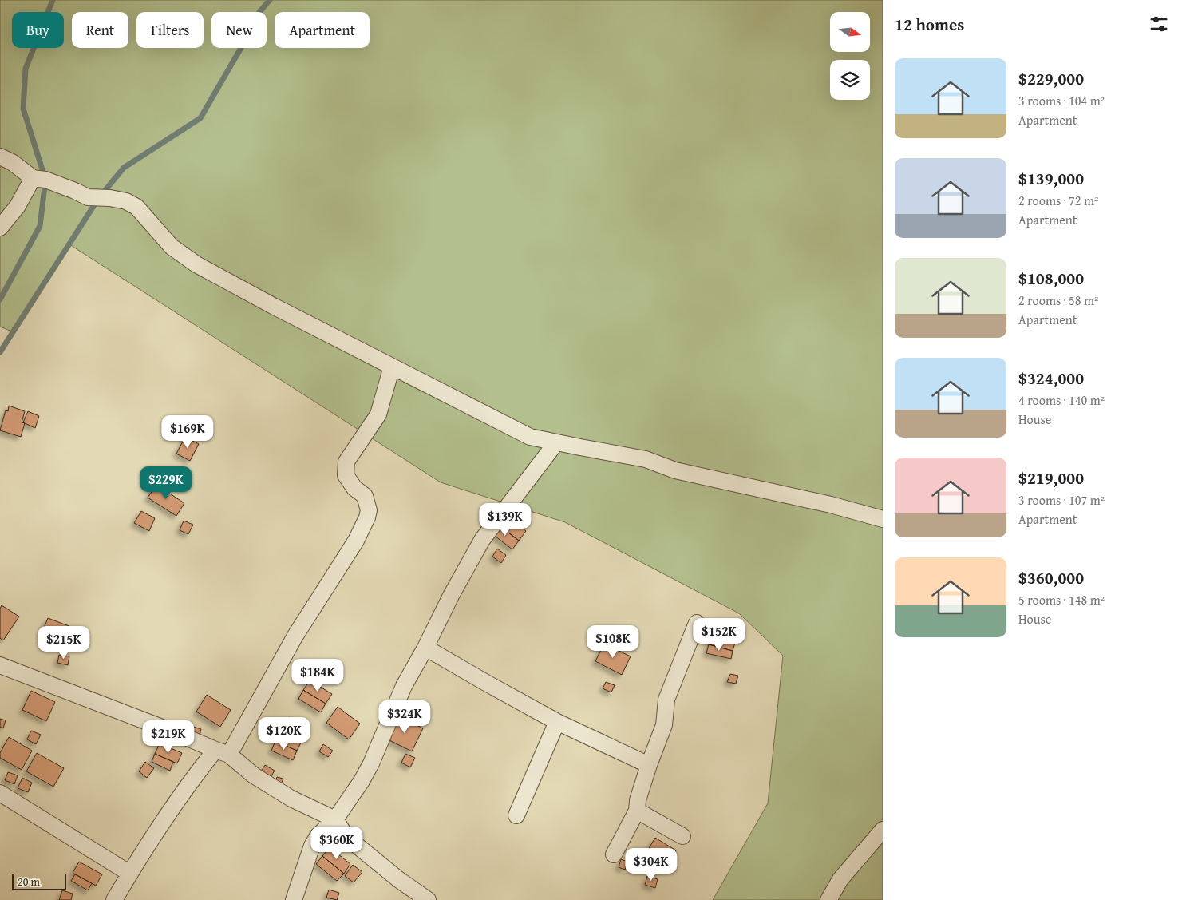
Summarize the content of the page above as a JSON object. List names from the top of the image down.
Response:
{
  "scale_bar": "20 m",
  "north": "right",
  "page": {
    "heading": "12 homes",
    "chip": [
      "Buy",
      "Rent",
      "Filters",
      "New",
      "Apartment"
    ],
    "list": [
      {
        "name": "$229,000",
        "note": "3 rooms · 104 m² · Apartment"
      },
      {
        "name": "$139,000",
        "note": "2 rooms · 72 m² · Apartment"
      },
      {
        "name": "$108,000",
        "note": "2 rooms · 58 m² · Apartment"
      },
      {
        "name": "$324,000",
        "note": "4 rooms · 140 m² · House"
      },
      {
        "name": "$219,000",
        "note": "3 rooms · 107 m² · Apartment"
      },
      {
        "name": "$360,000",
        "note": "5 rooms · 148 m² · House"
      }
    ],
    "price": [
      "$169K",
      "$229K",
      "$139K",
      "$152K",
      "$108K",
      "$215K",
      "$184K",
      "$324K",
      "$120K",
      "$219K",
      "$360K",
      "$304K"
    ],
    "scale": "20 m"
  }
}
